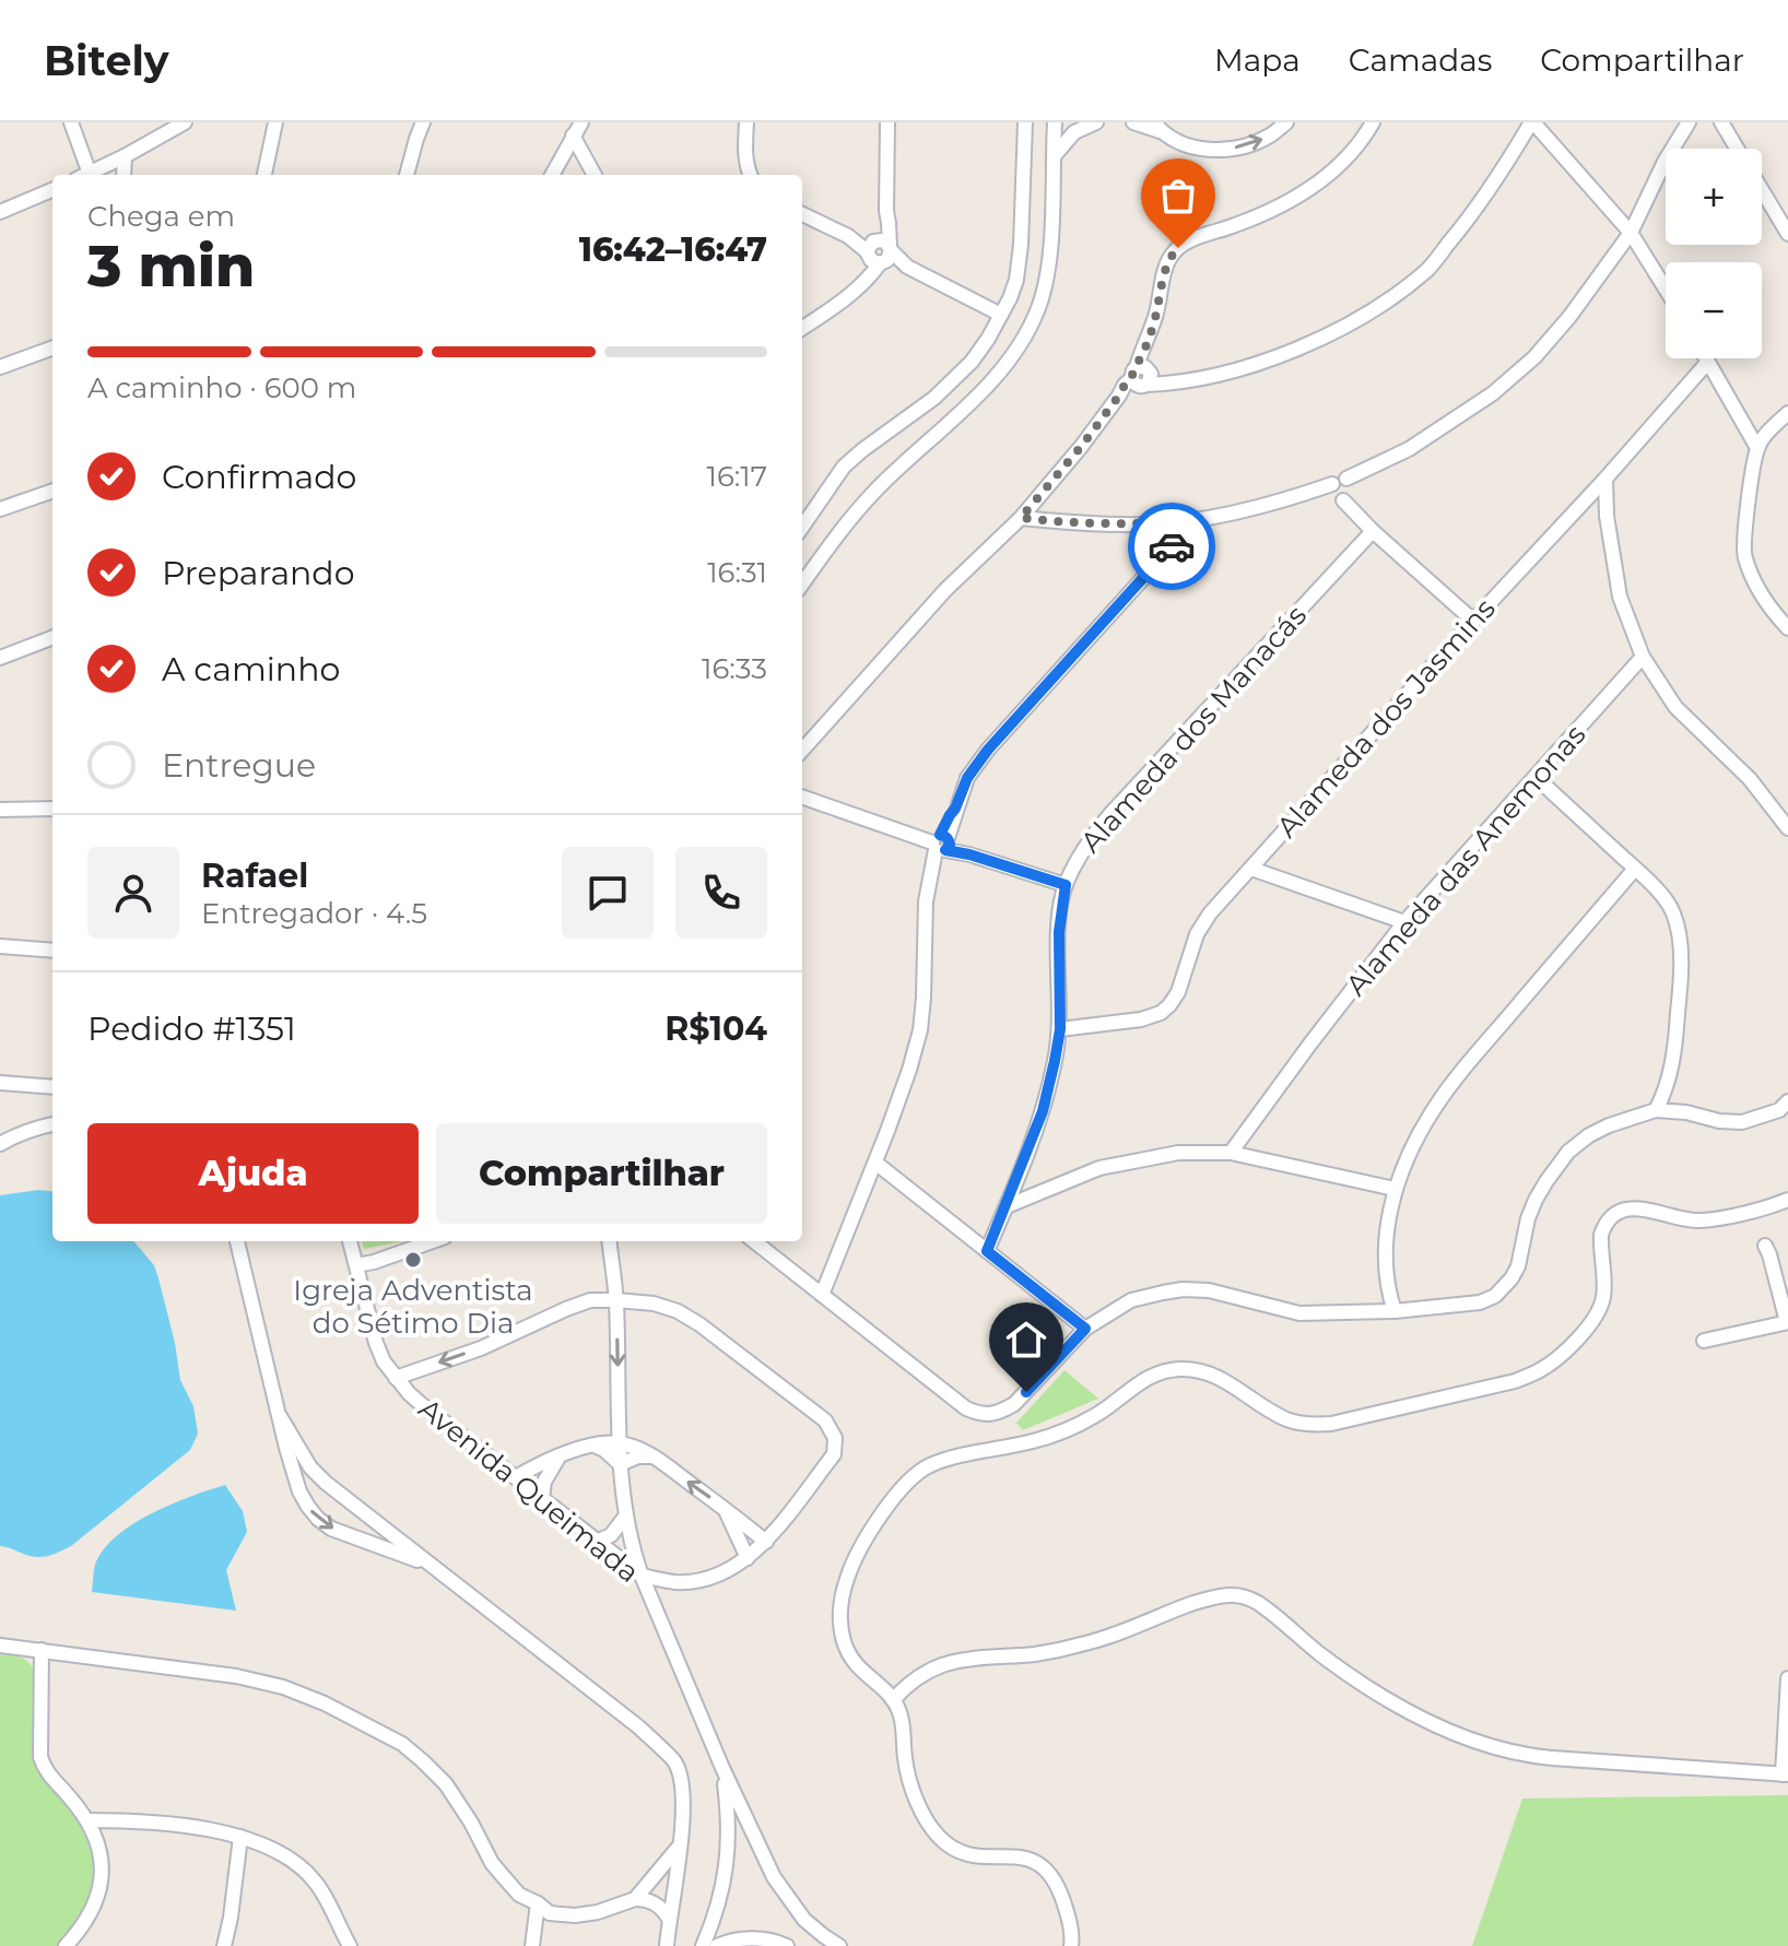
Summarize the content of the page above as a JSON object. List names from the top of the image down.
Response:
{
  "streets": {
    "street": [
      "Alameda dos Jasmins",
      "Alameda dos Manacás",
      "Alameda das Anemonas",
      "Avenida Queimada"
    ]
  },
  "crossings": [
    ["Alameda dos Jasmins", "Alameda dos Manacás"]
  ],
  "places": ["Igreja Adventista do Sétimo Dia"],
  "page": {
    "header": "Bitely",
    "nav": ["Mapa", "Camadas", "Compartilhar"],
    "map_buttons": ["+", "−"],
    "heading": ["3 min", "Chega em", "16:42–16:47"],
    "panel": [
      "Rafael",
      "Entregador · 4.5",
      "Pedido #1351",
      "R$104"
    ],
    "bar": "A caminho · 600 m",
    "list": [
      ["Confirmado", "16:17"],
      ["Preparando", "16:31"],
      ["A caminho", "16:33"],
      "Entregue"
    ],
    "buttons": ["Ajuda", "Compartilhar"]
  }
}
